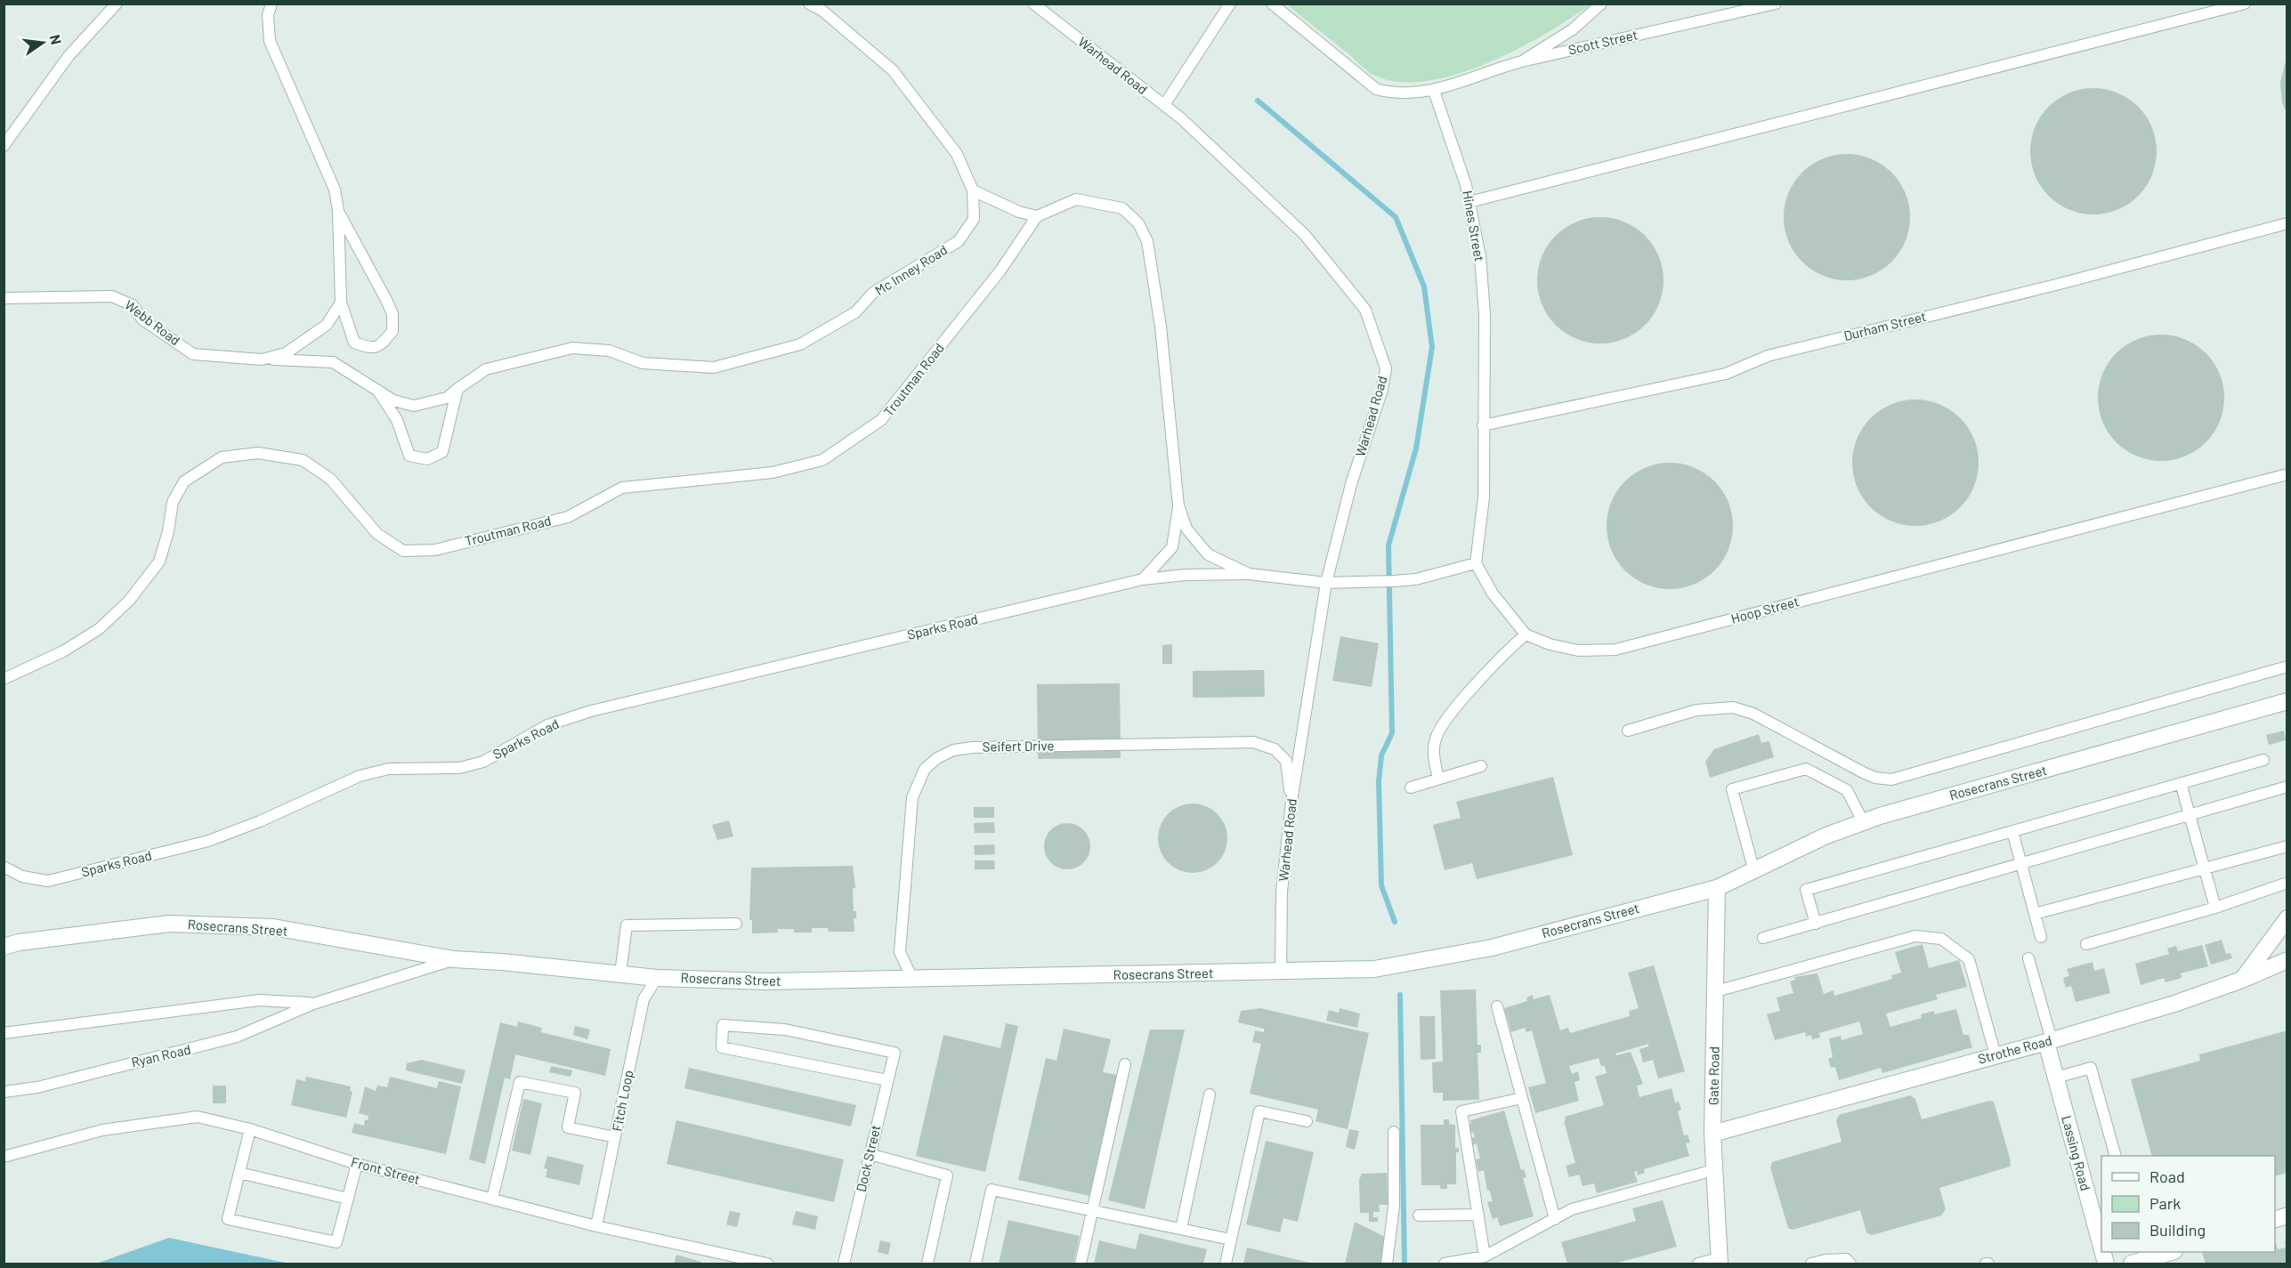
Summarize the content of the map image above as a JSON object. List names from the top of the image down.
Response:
{
  "streets": {
    "street": [
      "Rosecrans Street",
      "Strothe Road",
      "Gate Road",
      "Lassing Road"
    ],
    "lane": [
      "Scott Street",
      "Warhead Road",
      "Hines Street",
      "Mc Inney Road",
      "Webb Road",
      "Durham Street",
      "Troutman Road",
      "Hoop Street",
      "Sparks Road",
      "Seifert Drive",
      "Ryan Road",
      "Fitch Loop",
      "Dock Street",
      "Front Street"
    ]
  },
  "crossings": [
    ["Scott Street", "Hines Street"],
    ["Warhead Road", "Seifert Drive"],
    ["Warhead Road", "Rosecrans Street"],
    ["Hines Street", "Durham Street"],
    ["Mc Inney Road", "Webb Road"],
    ["Seifert Drive", "Rosecrans Street"],
    ["Rosecrans Street", "Ryan Road"],
    ["Rosecrans Street", "Gate Road"],
    ["Rosecrans Street", "Fitch Loop"],
    ["Strothe Road", "Gate Road"],
    ["Strothe Road", "Lassing Road"],
    ["Fitch Loop", "Front Street"]
  ],
  "legend": ["Road", "Park", "Building"],
  "north": "right"
}
